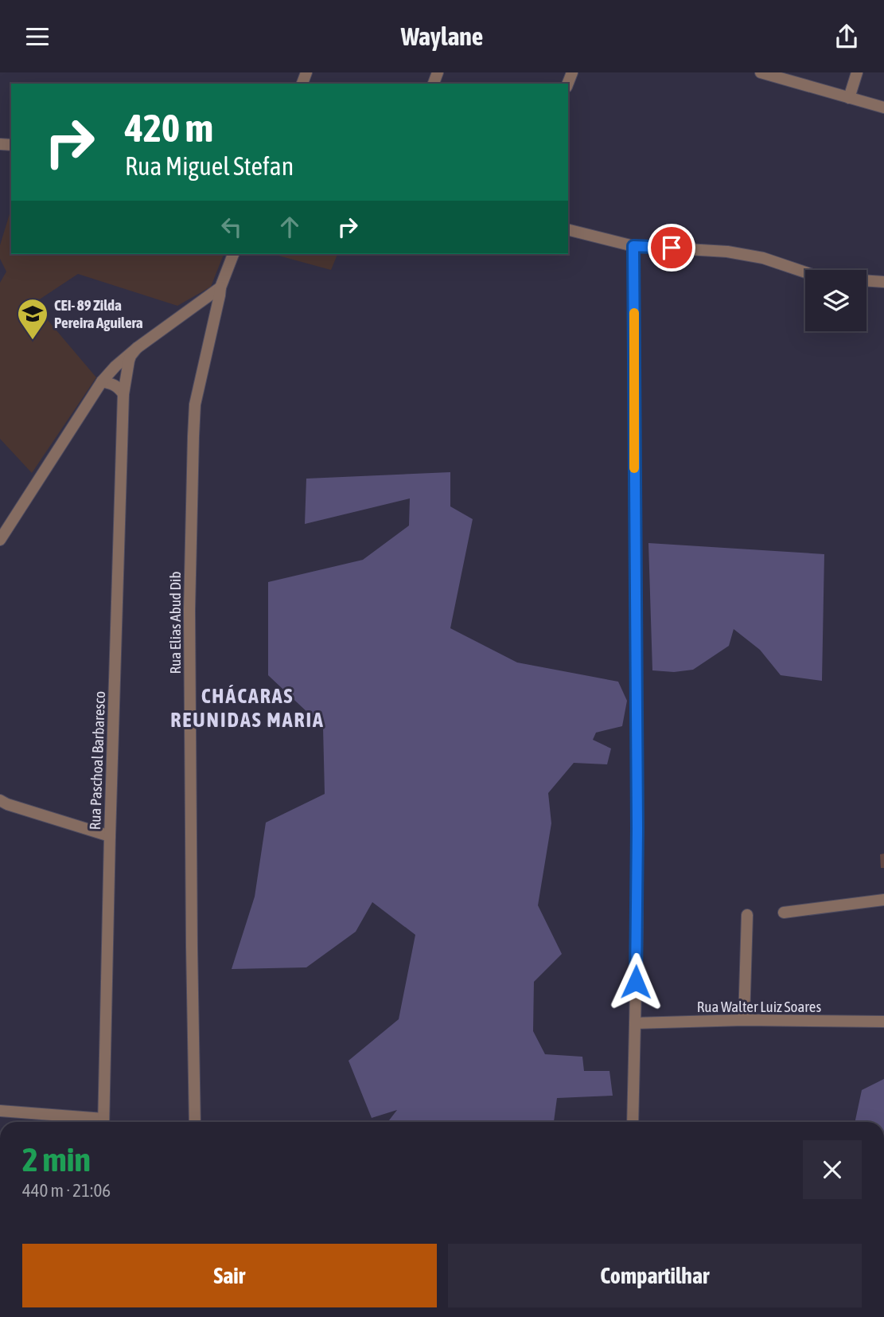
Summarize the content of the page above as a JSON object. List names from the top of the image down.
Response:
{
  "streets": {
    "street": ["Rua Elias Abud Dib", "Rua Paschoal Barbaresco", "Rua Walter Luiz Soares"]
  },
  "districts": ["CHÁCARAS REUNIDAS MARIA"],
  "places": {
    "school or university": ["CEI- 89 Zilda Pereira Aguilera"]
  },
  "page": {
    "header": "Waylane",
    "turn": ["420 m", "Rua Miguel Stefan"],
    "heading": ["2 min", "440 m · 21:06"],
    "buttons": ["Sair", "Compartilhar"]
  }
}
